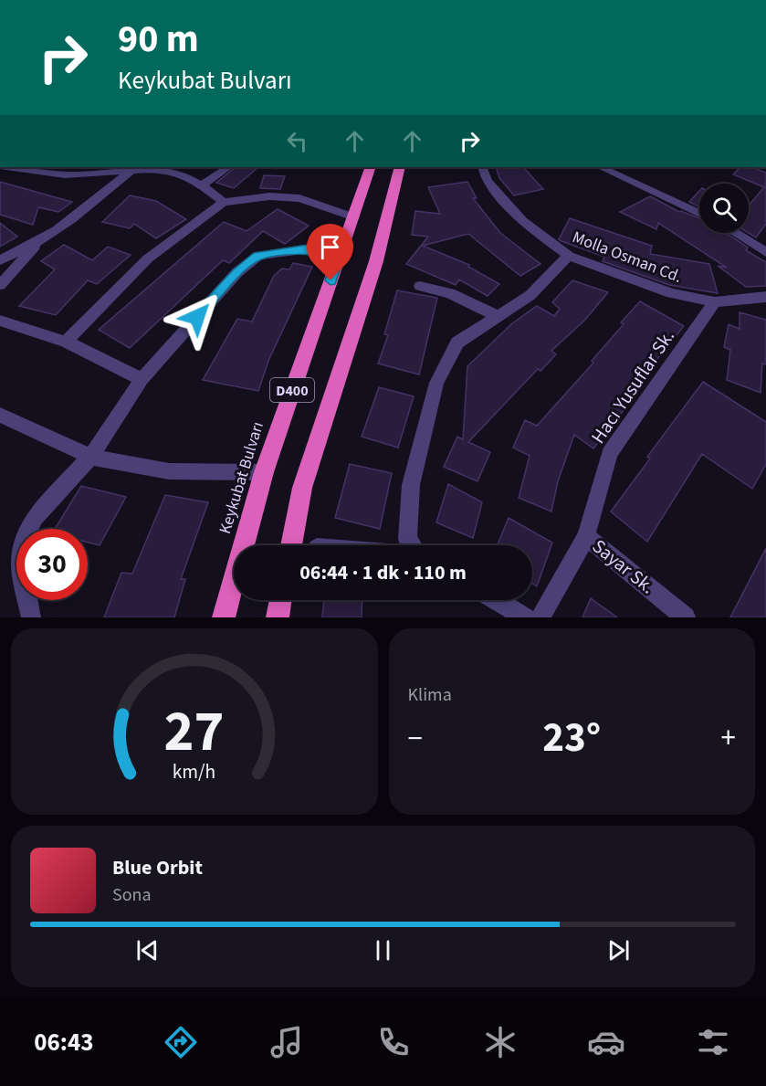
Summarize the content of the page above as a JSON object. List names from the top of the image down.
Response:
{
  "streets": {
    "highway": ["D400", "Keykubat Bulvarı"],
    "street": ["Molla Osman Cd.", "Hacı Yusuflar Sk.", "Sayar Sk."]
  },
  "crossings": [
    ["Molla Osman Cd.", "Hacı Yusuflar Sk."],
    ["Hacı Yusuflar Sk.", "Sayar Sk."]
  ],
  "page": {
    "turn": ["90 m", "Keykubat Bulvarı"],
    "limit": "30",
    "trip": "06:44 · 1 dk · 110 m",
    "tile": "Klima",
    "heat": ["−", "23°", "+"],
    "song": ["Blue Orbit", "Sona"],
    "tabs": "06:43",
    "gauge": ["27", "km/h"]
  }
}
